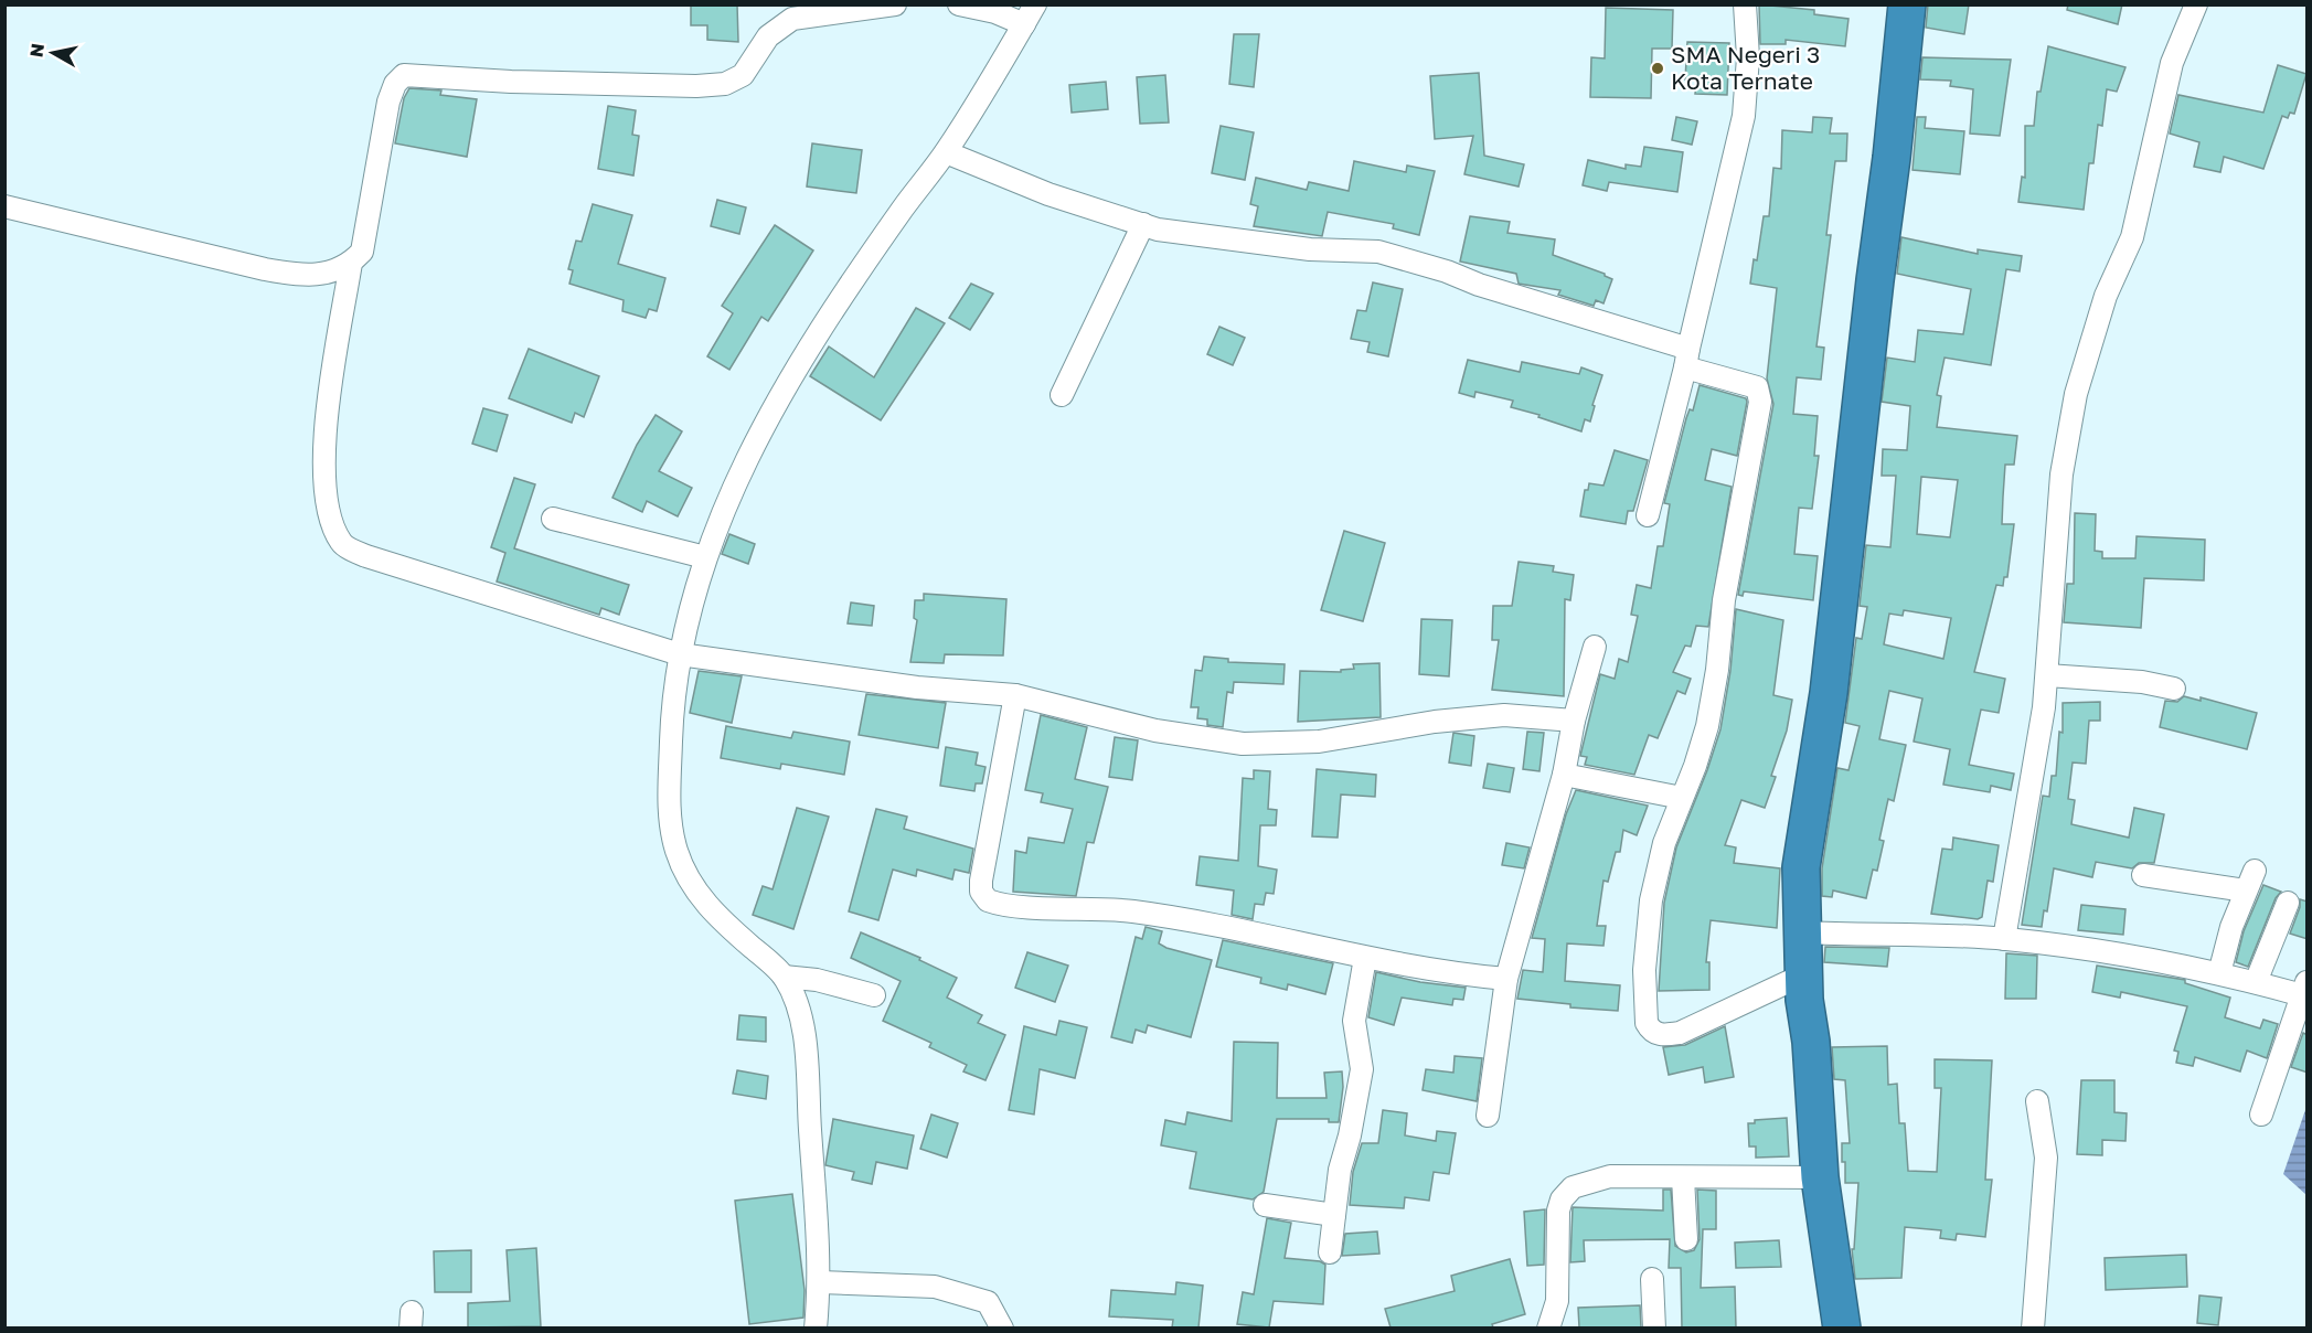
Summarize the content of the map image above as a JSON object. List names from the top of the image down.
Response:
{
  "places": ["SMA Negeri 3 Kota Ternate"],
  "north": "left"
}
